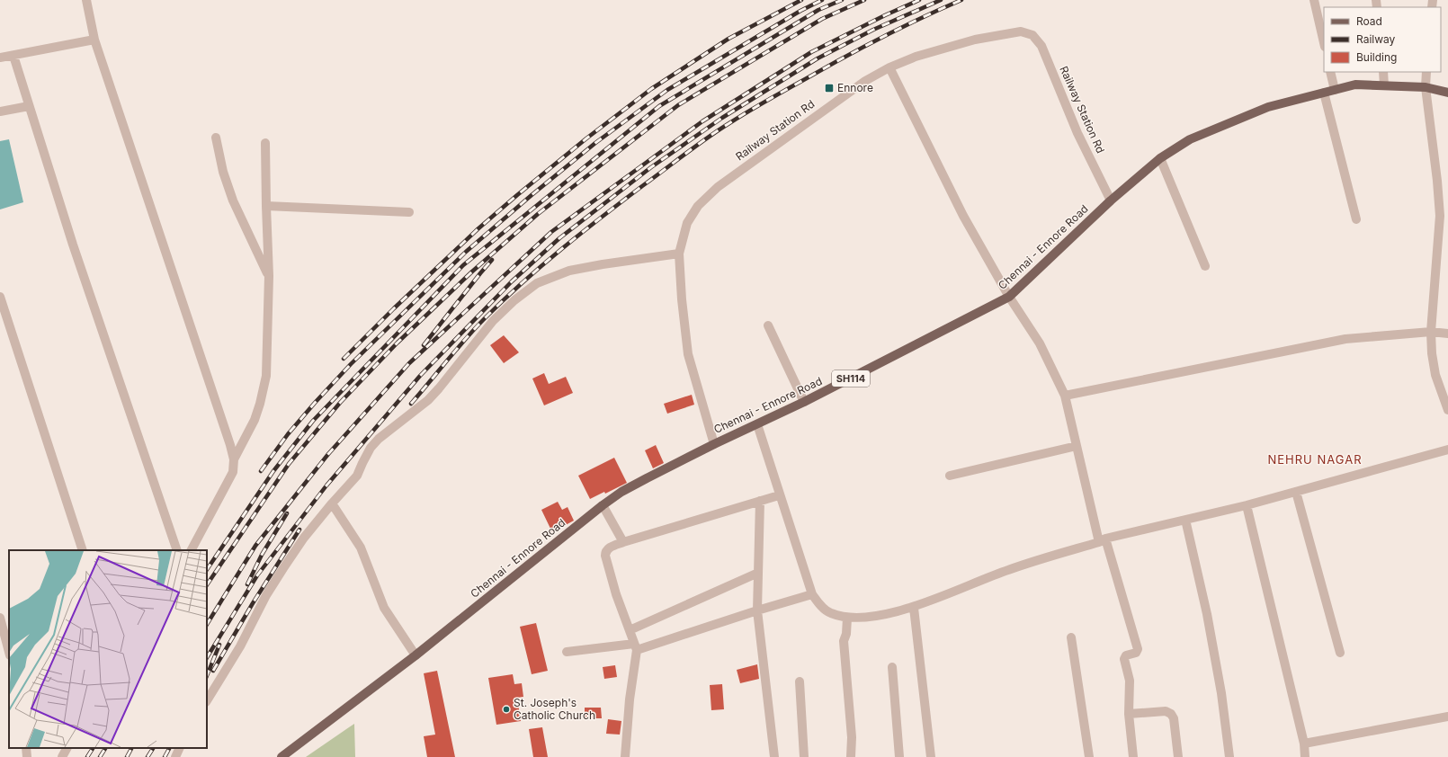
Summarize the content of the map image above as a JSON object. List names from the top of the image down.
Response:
{
  "streets": {
    "main road": ["Chennai - Ennore Road", "SH114"],
    "street": ["Railway Station Rd"]
  },
  "crossings": [
    ["Railway Station Rd", "Chennai - Ennore Road"]
  ],
  "districts": ["NEHRU NAGAR"],
  "places": {
    "transit": ["Ennore"],
    "other": ["St. Joseph's Catholic Church"]
  },
  "legend": ["Road", "Railway", "Building"]
}
